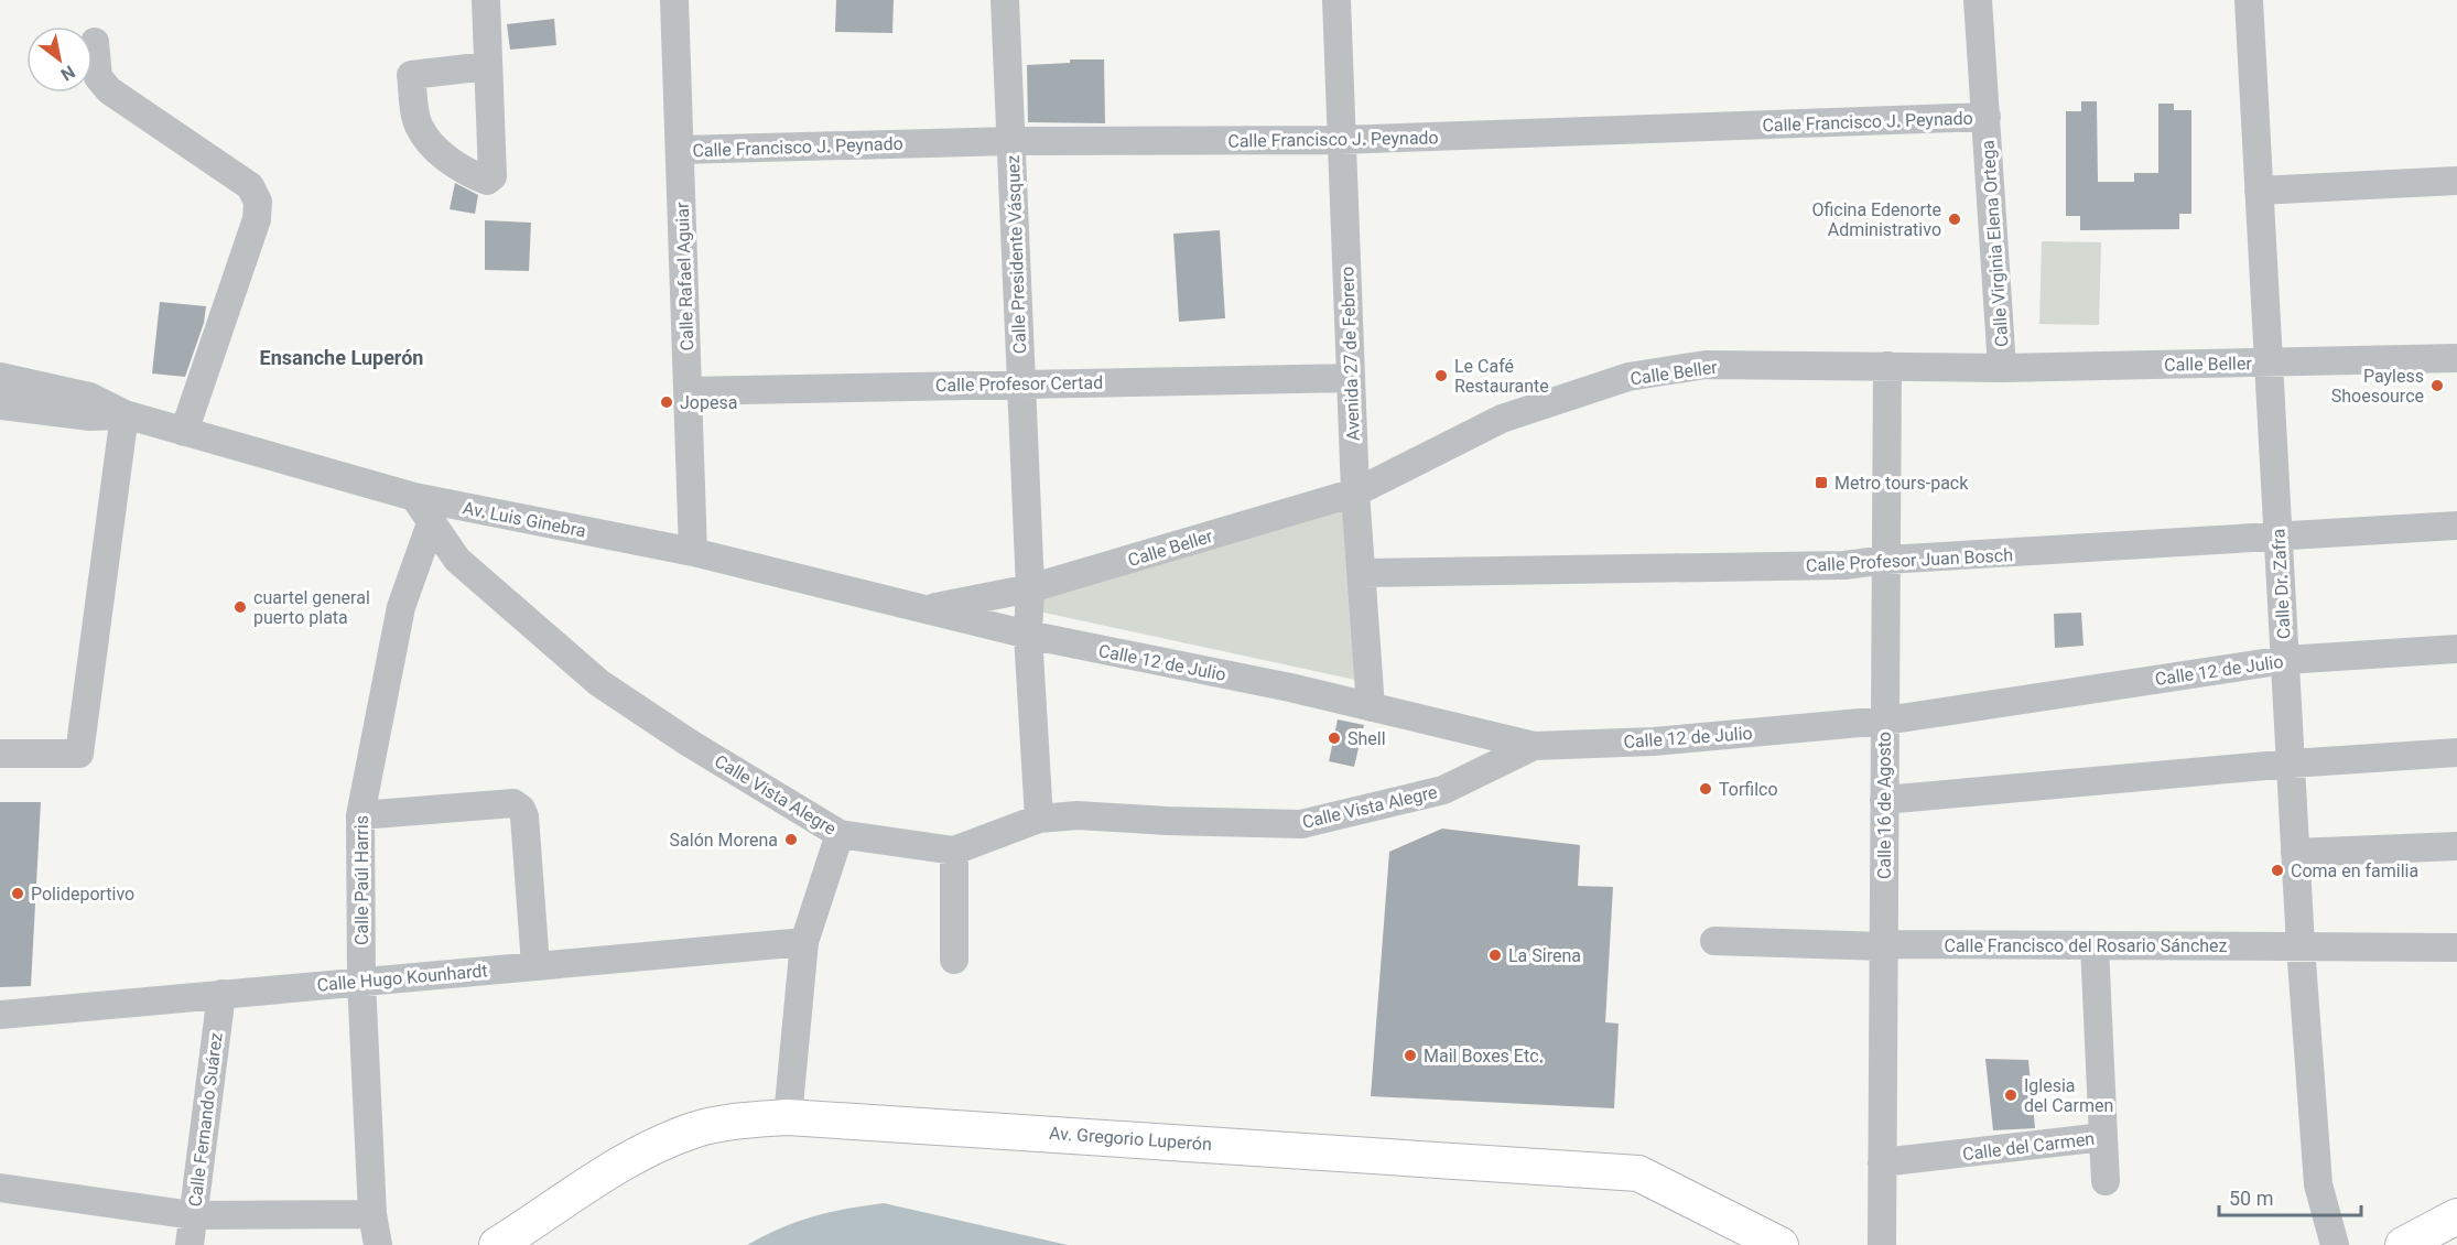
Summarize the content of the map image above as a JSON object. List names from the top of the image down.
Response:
{
  "streets": {
    "main road": ["Av. Gregorio Luperón"],
    "street": [
      "Calle Francisco J. Peynado",
      "Calle Virginia Elena Ortega",
      "Calle Presidente Vásquez",
      "Calle Rafael Aguiar",
      "Avenida 27 de Febrero",
      "Calle Beller",
      "Calle Profesor Certad",
      "Av. Luis Ginebra",
      "Calle Profesor Juan Bosch",
      "Calle Dr. Zafra",
      "Calle 12 de Julio",
      "Calle Vista Alegre",
      "Calle 16 de Agosto",
      "Calle Paúl Harris",
      "Calle Francisco del Rosario Sánchez",
      "Calle Hugo Kounhardt",
      "Calle Fernando Suárez",
      "Calle del Carmen"
    ]
  },
  "crossings": [
    ["Calle Francisco J. Peynado", "Calle Virginia Elena Ortega"],
    ["Calle Francisco J. Peynado", "Calle Presidente Vásquez"],
    ["Calle Francisco J. Peynado", "Calle Rafael Aguiar"],
    ["Calle Francisco J. Peynado", "Avenida 27 de Febrero"],
    ["Calle Virginia Elena Ortega", "Calle Beller"],
    ["Calle Presidente Vásquez", "Calle Beller"],
    ["Calle Presidente Vásquez", "Calle Profesor Certad"],
    ["Calle Presidente Vásquez", "Calle 12 de Julio"],
    ["Calle Rafael Aguiar", "Calle Profesor Certad"],
    ["Calle Rafael Aguiar", "Av. Luis Ginebra"],
    ["Avenida 27 de Febrero", "Calle Beller"],
    ["Avenida 27 de Febrero", "Calle Profesor Certad"],
    ["Avenida 27 de Febrero", "Calle Profesor Juan Bosch"],
    ["Avenida 27 de Febrero", "Calle 12 de Julio"],
    ["Calle Beller", "Av. Luis Ginebra"],
    ["Calle Beller", "Calle Dr. Zafra"],
    ["Calle Beller", "Calle 12 de Julio"],
    ["Calle Beller", "Calle 16 de Agosto"],
    ["Av. Luis Ginebra", "Calle 12 de Julio"],
    ["Av. Luis Ginebra", "Calle Vista Alegre"],
    ["Calle Profesor Juan Bosch", "Calle Dr. Zafra"],
    ["Calle Profesor Juan Bosch", "Calle 16 de Agosto"],
    ["Calle Dr. Zafra", "Calle 12 de Julio"],
    ["Calle Dr. Zafra", "Calle Francisco del Rosario Sánchez"],
    ["Calle 12 de Julio", "Calle Vista Alegre"],
    ["Calle 12 de Julio", "Calle 16 de Agosto"],
    ["Calle Vista Alegre", "Calle Paúl Harris"],
    ["Calle 16 de Agosto", "Calle Francisco del Rosario Sánchez"],
    ["Calle 16 de Agosto", "Calle del Carmen"],
    ["Calle Paúl Harris", "Calle Hugo Kounhardt"],
    ["Calle Francisco del Rosario Sánchez", "Calle del Carmen"],
    ["Calle Hugo Kounhardt", "Calle Fernando Suárez"]
  ],
  "districts": ["Ensanche Luperón"],
  "places": {
    "other": [
      "Oficina Edenorte Administrativo",
      "Le Café Restaurante",
      "Payless Shoesource",
      "Jopesa",
      "cuartel general puerto plata",
      "Shell",
      "Torfilco",
      "Salón Morena",
      "Coma en familia",
      "Polideportivo",
      "La Sirena",
      "Mail Boxes Etc.",
      "Iglesia del Carmen"
    ],
    "transit": ["Metro tours-pack"]
  },
  "scale_bar": "50 m",
  "north": "bottom right"
}
